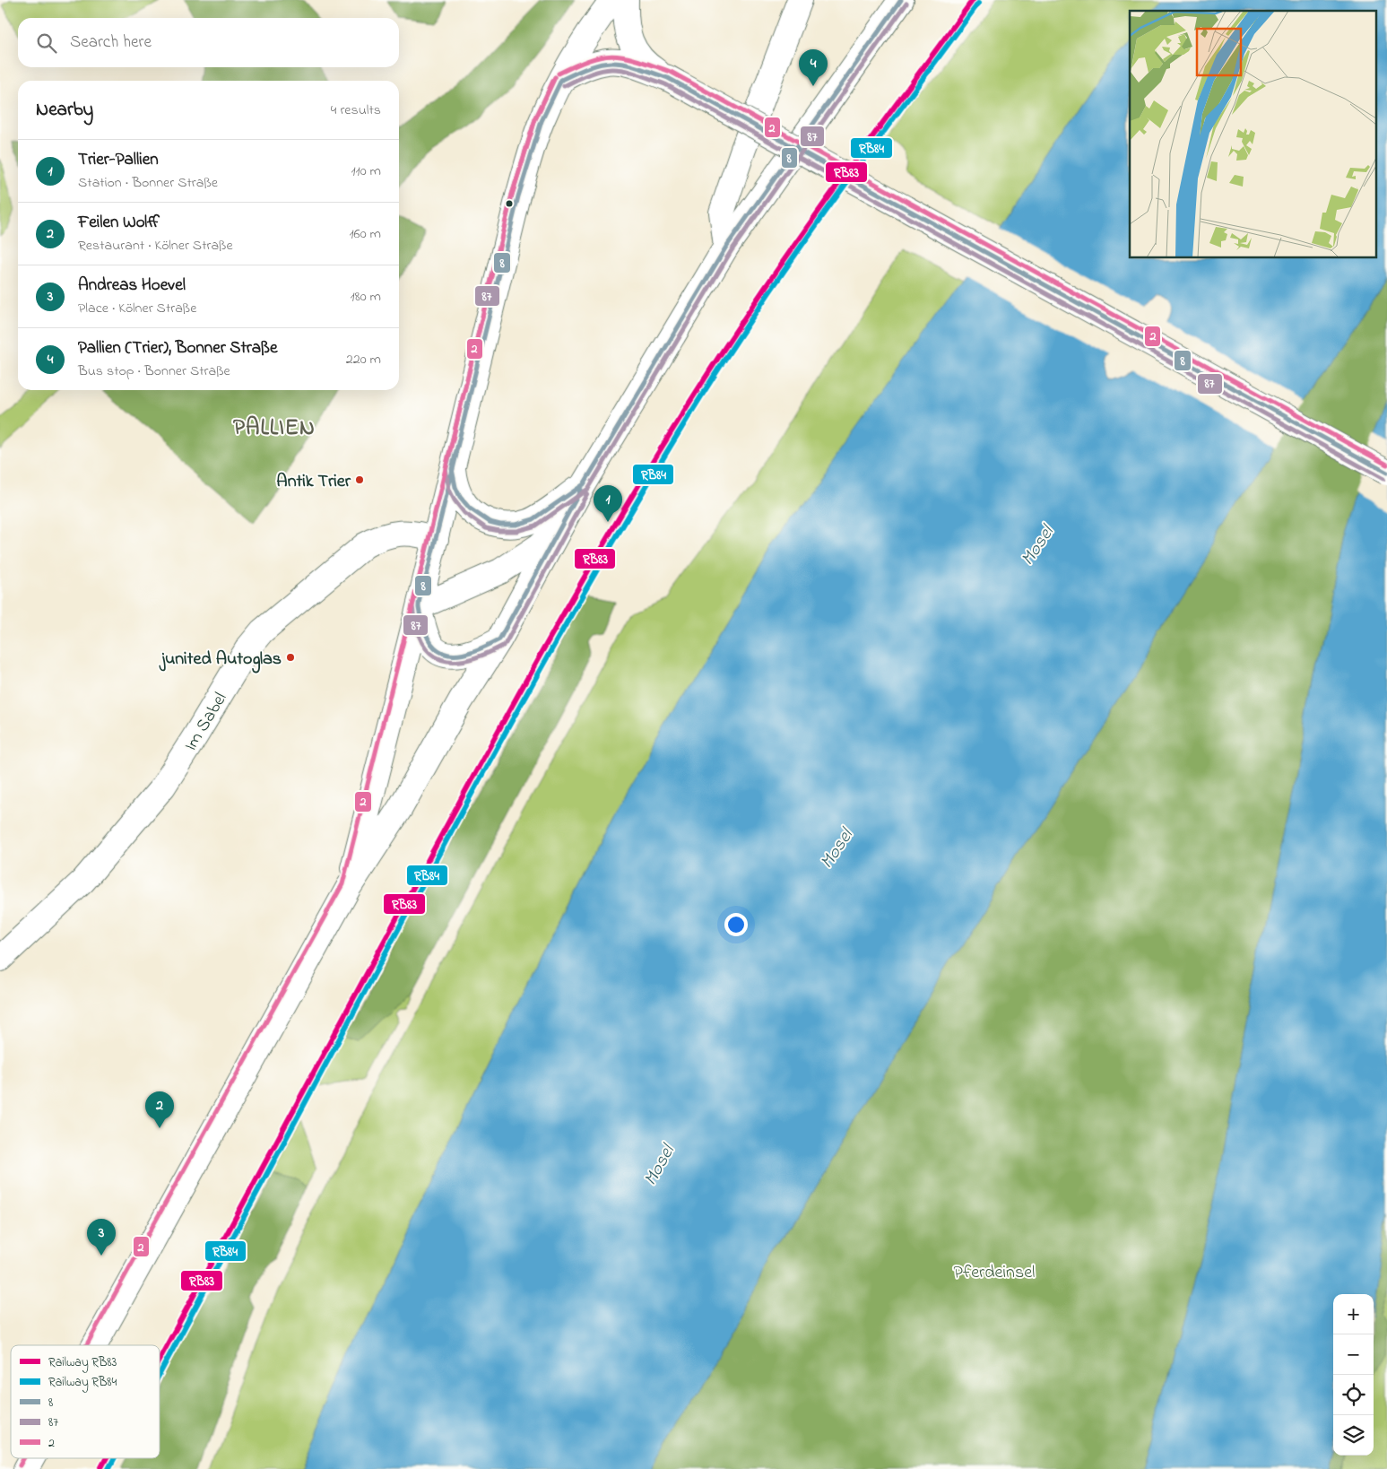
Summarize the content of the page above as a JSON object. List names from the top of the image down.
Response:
{
  "streets": {
    "main road": ["Im Sabel"]
  },
  "districts": ["PALLIEN"],
  "water": ["Mosel"],
  "parks": ["Pferdeinsel"],
  "places": ["Antik Trier", "junited Autoglas"],
  "lines": [
    "rail line RB83",
    "transit line 8",
    "rail line RB84",
    "transit line 87",
    "transit line 2"
  ],
  "legend": [
    "Railway RB83",
    "Railway RB84",
    "8",
    "87",
    "2"
  ],
  "page": {
    "search": "Search here",
    "pins": [
      "4",
      "1",
      "2",
      "3"
    ],
    "heading": ["Nearby", "4 results"],
    "list": [
      {
        "mark": "1",
        "name": "Trier-Pallien",
        "note": "Station · Bonner Straße",
        "value": "110 m"
      },
      {
        "mark": "2",
        "name": "Feilen Wolff",
        "note": "Restaurant · Kölner Straße",
        "value": "160 m"
      },
      {
        "mark": "3",
        "name": "Andreas Hoevel",
        "note": "Place · Kölner Straße",
        "value": "180 m"
      },
      {
        "mark": "4",
        "name": "Pallien (Trier), Bonner Straße",
        "note": "Bus stop · Bonner Straße",
        "value": "220 m"
      }
    ],
    "map_buttons": ["+", "−"]
  }
}
